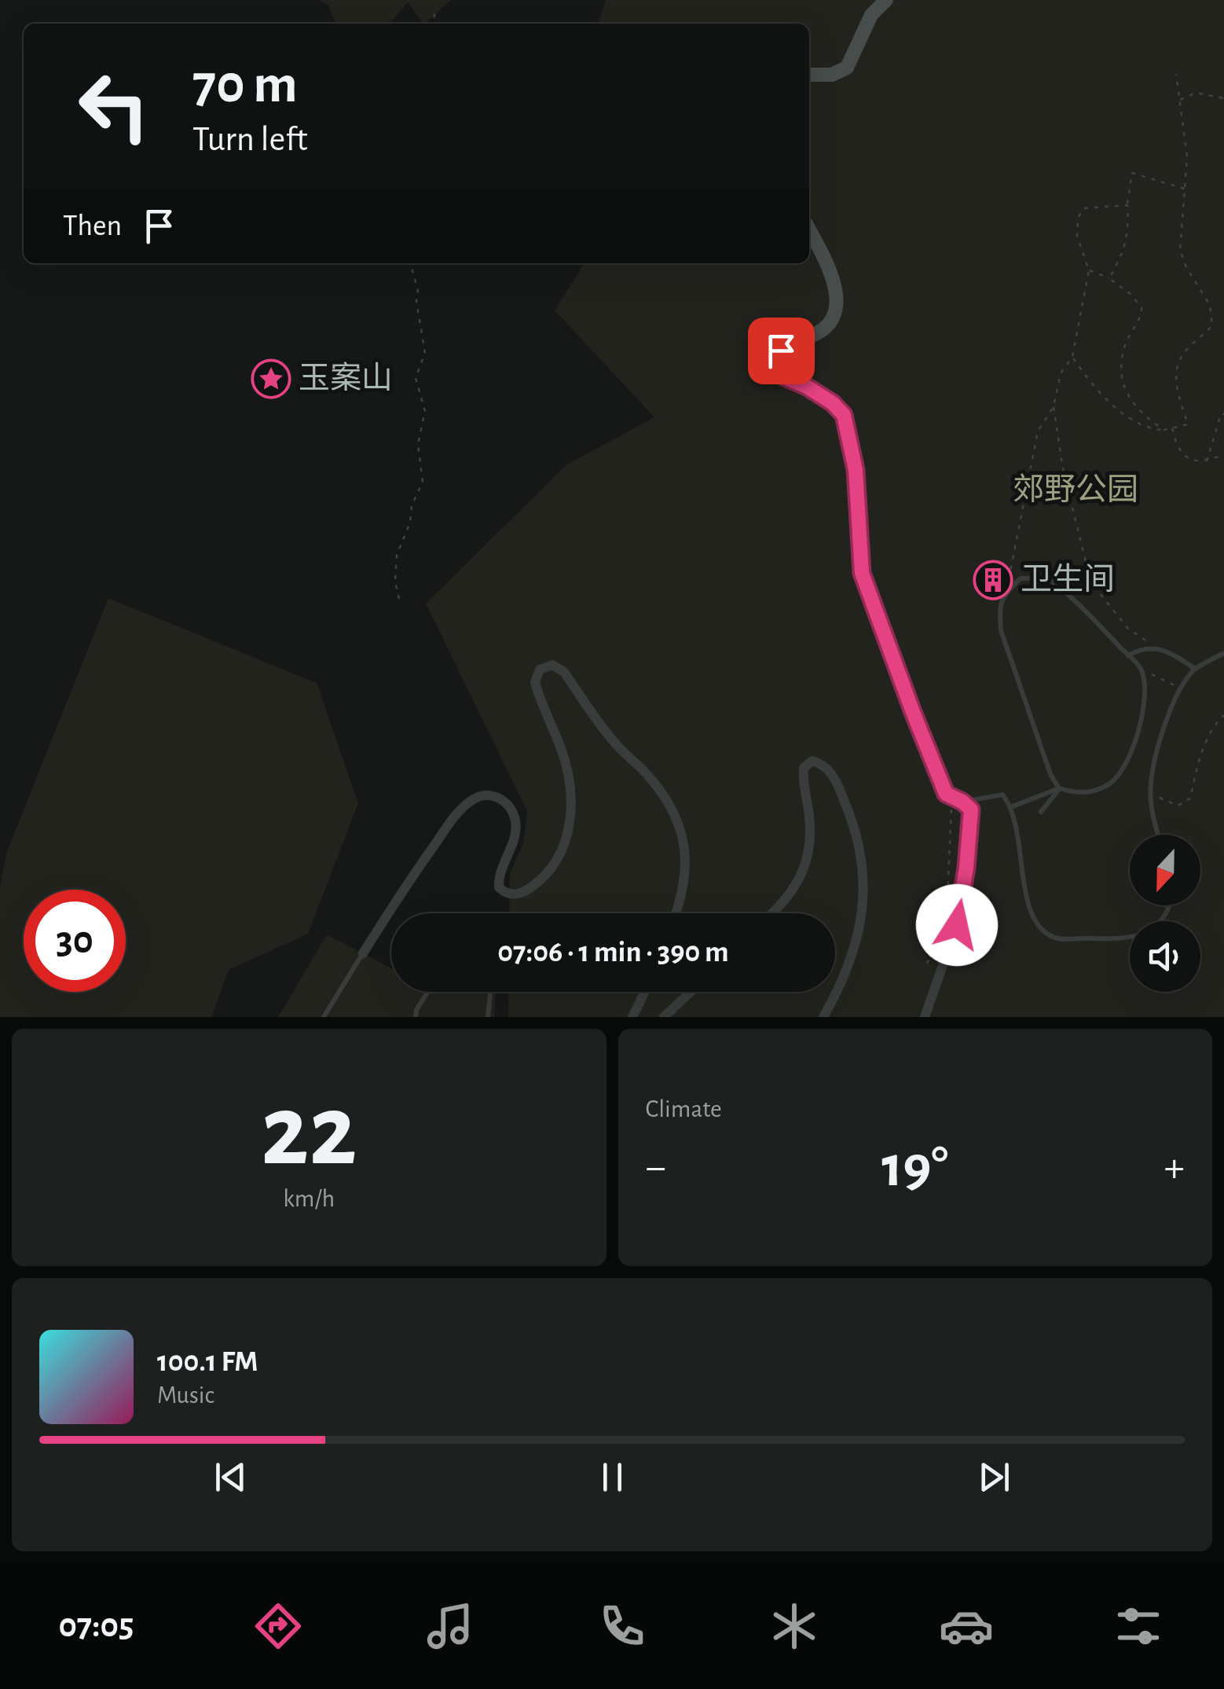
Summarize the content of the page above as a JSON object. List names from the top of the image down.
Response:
{
  "parks": ["郊野公园"],
  "places": {
    "place": ["玉案山"],
    "building": ["卫生间"]
  },
  "north": "bottom",
  "page": {
    "turn": ["70 m", "Turn left"],
    "then": "Then",
    "limit": "30",
    "trip": "07:06 · 1 min · 390 m",
    "tile": [
      ["22", "km/h"],
      "Climate"
    ],
    "heat": ["−", "19°", "+"],
    "song": ["100.1 FM", "Music"],
    "tabs": "07:05"
  }
}
